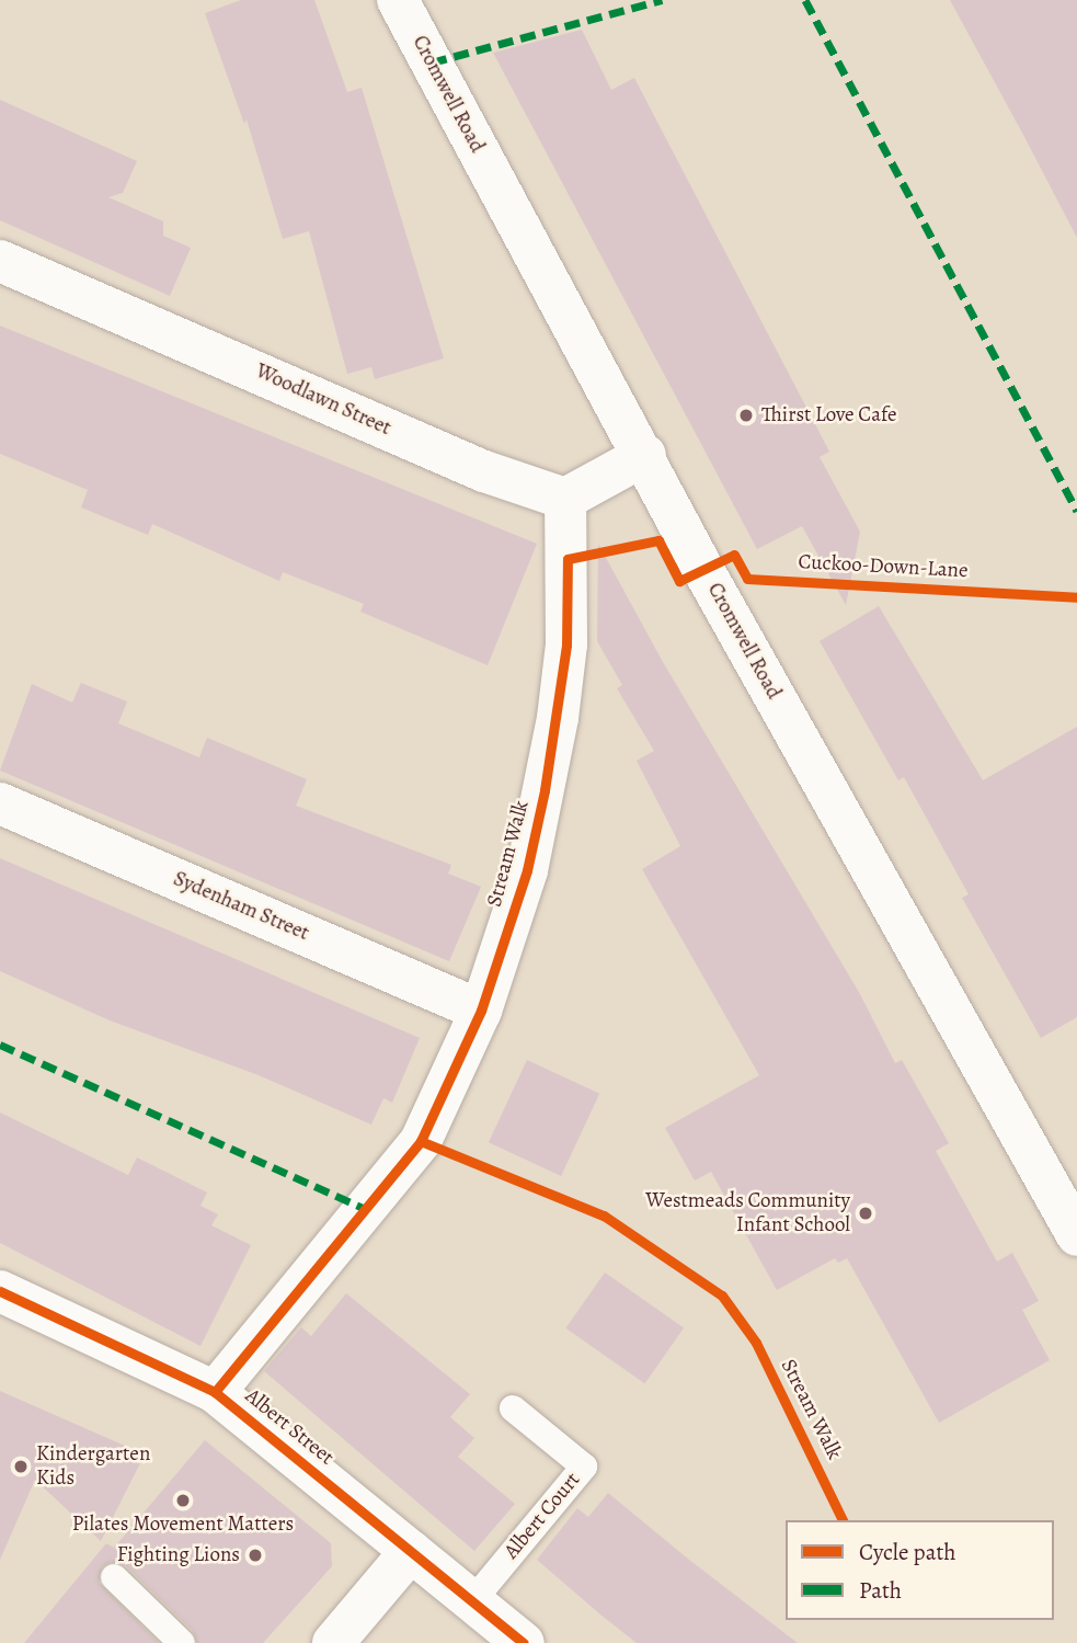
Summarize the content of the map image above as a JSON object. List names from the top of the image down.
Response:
{
  "streets": {
    "street": [
      "Cromwell Road",
      "Woodlawn Street",
      "Stream Walk",
      "Sydenham Street",
      "Albert Street"
    ],
    "lane": ["Albert Court"],
    "cycle path": ["Cuckoo-Down-Lane"]
  },
  "crossings": [
    ["Woodlawn Street", "Stream Walk"],
    ["Stream Walk", "Sydenham Street"],
    ["Stream Walk", "Albert Street"],
    ["Albert Street", "Albert Court"]
  ],
  "places": [
    "Thirst Love Cafe",
    "Westmeads Community Infant School",
    "Kindergarten Kids",
    "Pilates Movement Matters",
    "Fighting Lions"
  ],
  "legend": ["Cycle path", "Path"]
}
